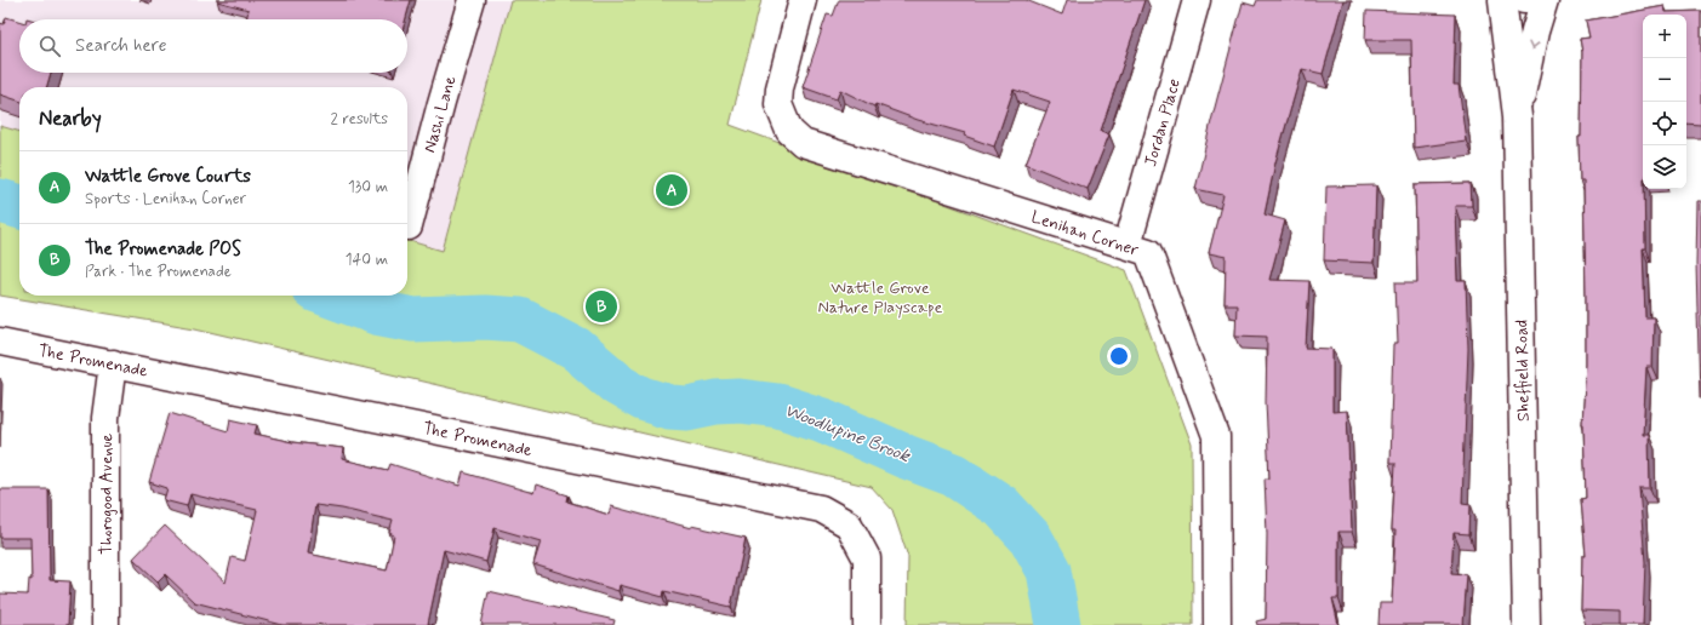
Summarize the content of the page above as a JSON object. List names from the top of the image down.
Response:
{
  "streets": {
    "street": [
      "Nashi Lane",
      "Jordan Place",
      "Lenihan Corner",
      "The Promenade",
      "Sheffield Road",
      "Thorogood Avenue"
    ]
  },
  "crossings": [
    ["Jordan Place", "Lenihan Corner"],
    ["The Promenade", "Thorogood Avenue"]
  ],
  "water": ["Woodlupine Brook"],
  "parks": ["Wattle Grove Nature Playscape"],
  "page": {
    "map_buttons": ["+", "−"],
    "search": "Search here",
    "heading": ["Nearby", "2 results"],
    "list": [
      {
        "mark": "A",
        "name": "Wattle Grove Courts",
        "note": "Sports · Lenihan Corner",
        "value": "130 m"
      },
      {
        "mark": "B",
        "name": "The Promenade POS",
        "note": "Park · The Promenade",
        "value": "140 m"
      }
    ],
    "pins": ["A", "B"]
  }
}
